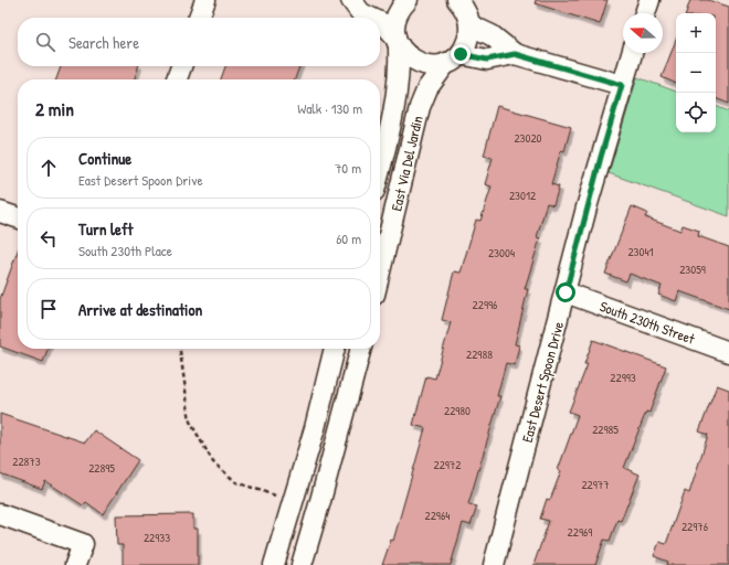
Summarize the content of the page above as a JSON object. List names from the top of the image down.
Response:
{
  "streets": {
    "street": ["East Via Del Jardin", "South 230th Street", "East Desert Spoon Drive"]
  },
  "crossings": [
    ["South 230th Street", "East Desert Spoon Drive"]
  ],
  "house_numbers": [
    "23020",
    "23012",
    "23041",
    "23004",
    "23059",
    "22996",
    "22988",
    "22993",
    "22980",
    "22985",
    "22873",
    "22972",
    "22895",
    "22977",
    "22964",
    "22976",
    "22969",
    "22933"
  ],
  "north": "left",
  "page": {
    "map_buttons": ["+", "−"],
    "search": "Search here",
    "heading": ["2 min", "Walk · 130 m"],
    "list": [
      ["Continue", "East Desert Spoon Drive", "70 m"],
      ["Turn left", "South 230th Place", "60 m"],
      "Arrive at destination"
    ]
  }
}
